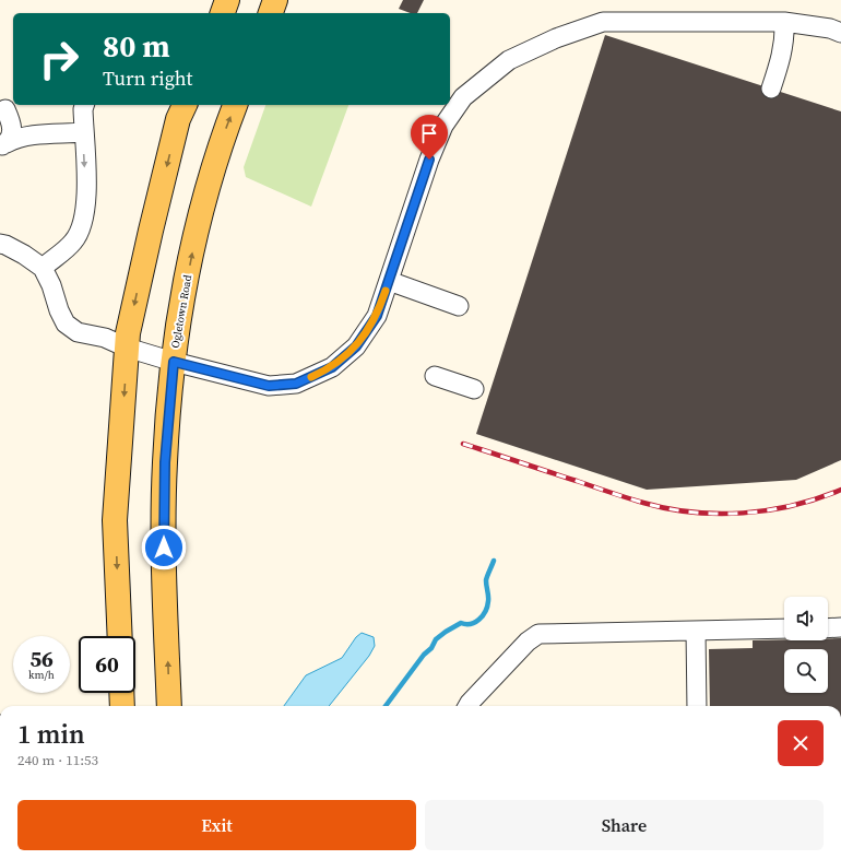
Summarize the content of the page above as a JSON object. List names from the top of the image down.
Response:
{
  "streets": {
    "main road": ["Ogletown Road"]
  },
  "page": {
    "turn": ["80 m", "Turn right"],
    "speed": "56 km/h",
    "limit": "60",
    "heading": ["1 min", "240 m · 11:53"],
    "buttons": ["Exit", "Share"]
  }
}
